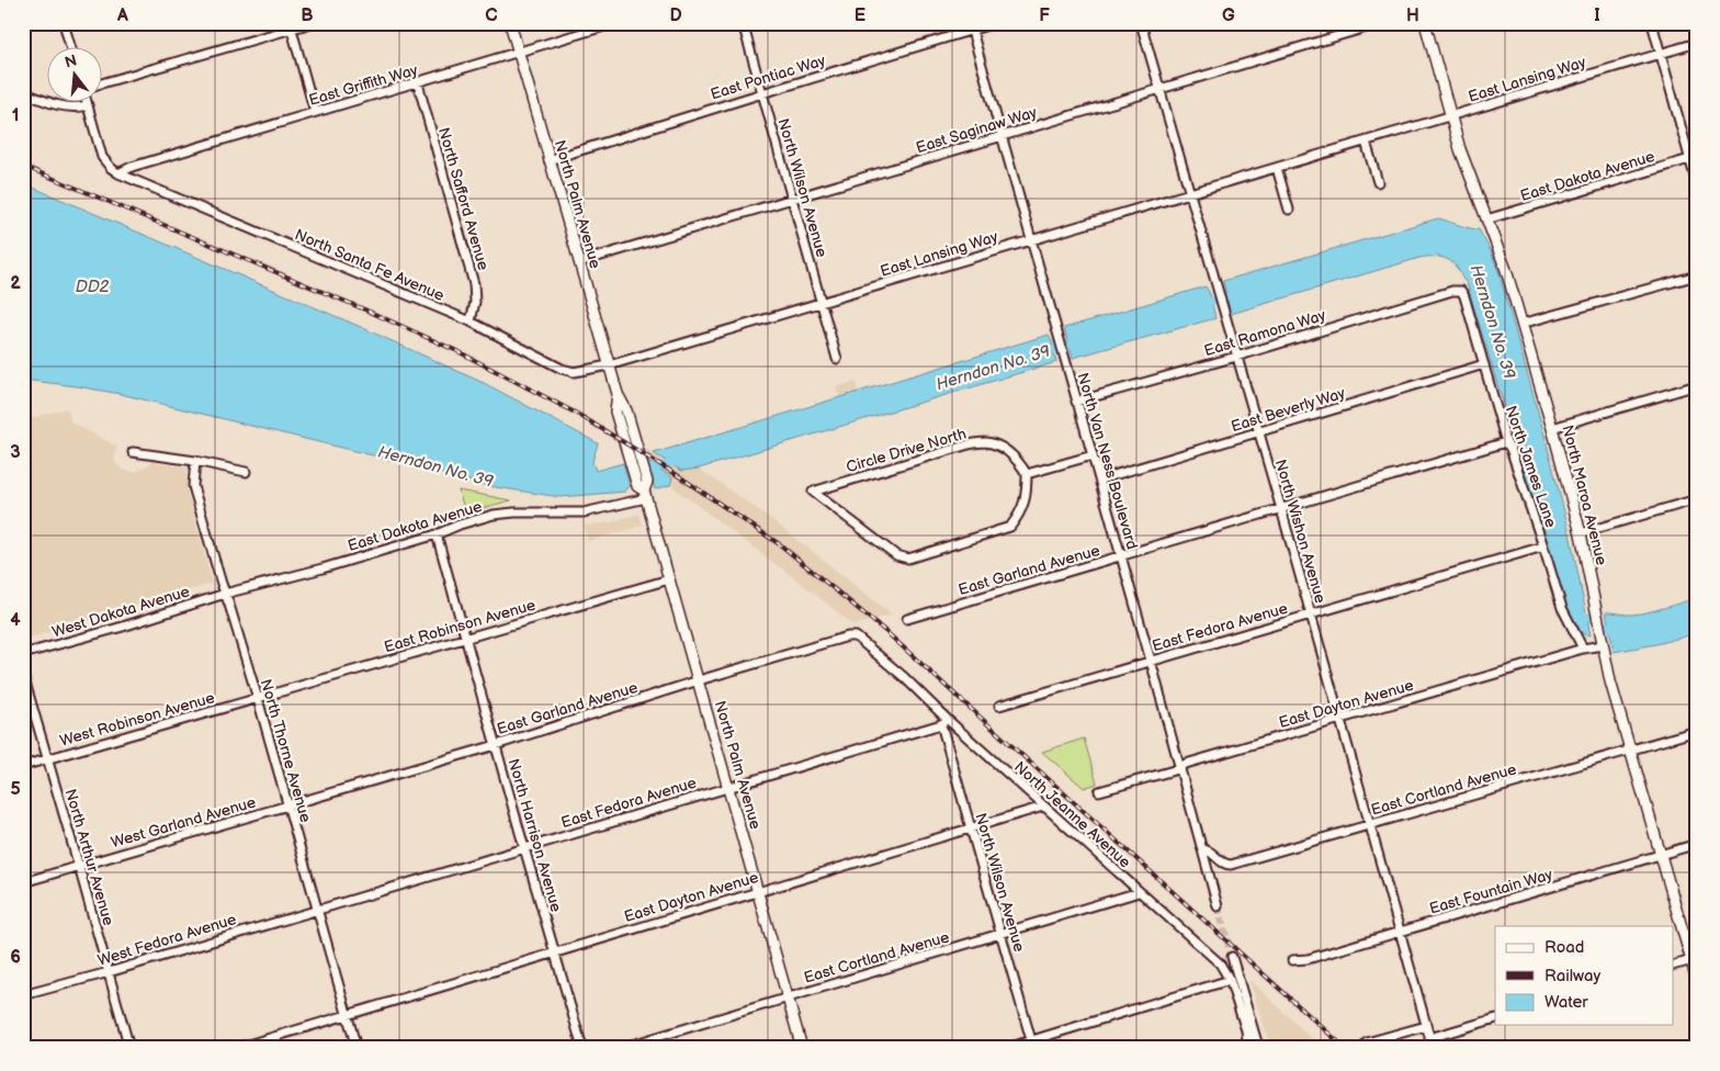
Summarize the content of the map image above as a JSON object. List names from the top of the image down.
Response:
{
  "streets": {
    "main road": ["North Palm Avenue", "North Maroa Avenue"],
    "street": [
      "East Pontiac Way",
      "East Lansing Way",
      "East Griffith Way",
      "East Saginaw Way",
      "East Dakota Avenue",
      "North Wilson Avenue",
      "North Safford Avenue",
      "North Santa Fe Avenue",
      "East Ramona Way",
      "East Beverly Way",
      "Circle Drive North",
      "North Van Ness Boulevard",
      "North James Lane",
      "North Wishon Avenue",
      "East Garland Avenue",
      "West Dakota Avenue",
      "East Robinson Avenue",
      "East Fedora Avenue",
      "East Dayton Avenue",
      "West Robinson Avenue",
      "North Thorne Avenue",
      "East Cortland Avenue",
      "North Jeanne Avenue",
      "West Garland Avenue",
      "North Harrison Avenue",
      "North Arthur Avenue",
      "East Fountain Way",
      "West Fedora Avenue"
    ]
  },
  "crossings": [
    ["East Pontiac Way", "North Wilson Avenue"],
    ["East Pontiac Way", "North Palm Avenue"],
    ["East Pontiac Way", "North Van Ness Boulevard"],
    ["East Lansing Way", "North Wilson Avenue"],
    ["East Lansing Way", "North Palm Avenue"],
    ["East Lansing Way", "North Santa Fe Avenue"],
    ["East Lansing Way", "North Van Ness Boulevard"],
    ["East Lansing Way", "North Maroa Avenue"],
    ["East Lansing Way", "North Wishon Avenue"],
    ["East Griffith Way", "North Safford Avenue"],
    ["East Griffith Way", "North Palm Avenue"],
    ["East Griffith Way", "North Santa Fe Avenue"],
    ["East Saginaw Way", "North Wilson Avenue"],
    ["East Saginaw Way", "North Palm Avenue"],
    ["East Saginaw Way", "North Van Ness Boulevard"],
    ["East Saginaw Way", "North Wishon Avenue"],
    ["East Dakota Avenue", "North Palm Avenue"],
    ["East Dakota Avenue", "North Maroa Avenue"],
    ["East Dakota Avenue", "West Dakota Avenue"],
    ["East Dakota Avenue", "North Thorne Avenue"],
    ["East Dakota Avenue", "North Harrison Avenue"],
    ["North Wilson Avenue", "East Fedora Avenue"],
    ["North Wilson Avenue", "East Dayton Avenue"],
    ["North Wilson Avenue", "East Cortland Avenue"],
    ["North Wilson Avenue", "North Jeanne Avenue"],
    ["North Safford Avenue", "North Santa Fe Avenue"],
    ["North Palm Avenue", "North Santa Fe Avenue"],
    ["North Palm Avenue", "East Garland Avenue"],
    ["North Palm Avenue", "East Robinson Avenue"],
    ["North Palm Avenue", "East Fedora Avenue"],
    ["North Palm Avenue", "East Dayton Avenue"],
    ["North Palm Avenue", "East Cortland Avenue"],
    ["East Ramona Way", "North Van Ness Boulevard"],
    ["East Ramona Way", "North James Lane"],
    ["East Ramona Way", "North Wishon Avenue"],
    ["East Beverly Way", "North Van Ness Boulevard"],
    ["East Beverly Way", "North James Lane"],
    ["East Beverly Way", "North Wishon Avenue"],
    ["North Van Ness Boulevard", "East Garland Avenue"],
    ["North Van Ness Boulevard", "East Fedora Avenue"],
    ["North Van Ness Boulevard", "East Dayton Avenue"],
    ["North Van Ness Boulevard", "East Cortland Avenue"],
    ["North James Lane", "East Garland Avenue"],
    ["North James Lane", "East Fedora Avenue"],
    ["North James Lane", "East Dayton Avenue"],
    ["North Maroa Avenue", "East Dayton Avenue"],
    ["North Maroa Avenue", "East Cortland Avenue"],
    ["North Maroa Avenue", "East Fountain Way"],
    ["North Wishon Avenue", "East Garland Avenue"],
    ["North Wishon Avenue", "East Fedora Avenue"],
    ["North Wishon Avenue", "East Dayton Avenue"],
    ["North Wishon Avenue", "East Cortland Avenue"],
    ["North Wishon Avenue", "East Fountain Way"],
    ["East Garland Avenue", "North Thorne Avenue"],
    ["East Garland Avenue", "North Jeanne Avenue"],
    ["East Garland Avenue", "West Garland Avenue"],
    ["East Garland Avenue", "North Harrison Avenue"],
    ["West Dakota Avenue", "North Thorne Avenue"],
    ["East Robinson Avenue", "West Robinson Avenue"],
    ["East Robinson Avenue", "North Thorne Avenue"],
    ["East Robinson Avenue", "North Harrison Avenue"],
    ["East Fedora Avenue", "North Thorne Avenue"],
    ["East Fedora Avenue", "North Jeanne Avenue"],
    ["East Fedora Avenue", "North Harrison Avenue"],
    ["East Fedora Avenue", "West Fedora Avenue"],
    ["East Dayton Avenue", "North Thorne Avenue"],
    ["East Dayton Avenue", "North Jeanne Avenue"],
    ["East Dayton Avenue", "North Harrison Avenue"],
    ["West Robinson Avenue", "North Thorne Avenue"],
    ["West Robinson Avenue", "North Arthur Avenue"],
    ["North Thorne Avenue", "West Garland Avenue"],
    ["North Thorne Avenue", "West Fedora Avenue"],
    ["East Cortland Avenue", "North Jeanne Avenue"],
    ["West Garland Avenue", "North Arthur Avenue"],
    ["North Arthur Avenue", "West Fedora Avenue"]
  ],
  "water": ["DD2", "Herndon No. 39"],
  "legend": ["Road", "Railway", "Water"],
  "north": "top",
  "grid": {
    "columns": [
      "A",
      "B",
      "C",
      "D",
      "E",
      "F",
      "G",
      "H",
      "I"
    ],
    "rows": [
      "1",
      "2",
      "3",
      "4",
      "5",
      "6"
    ]
  }
}
